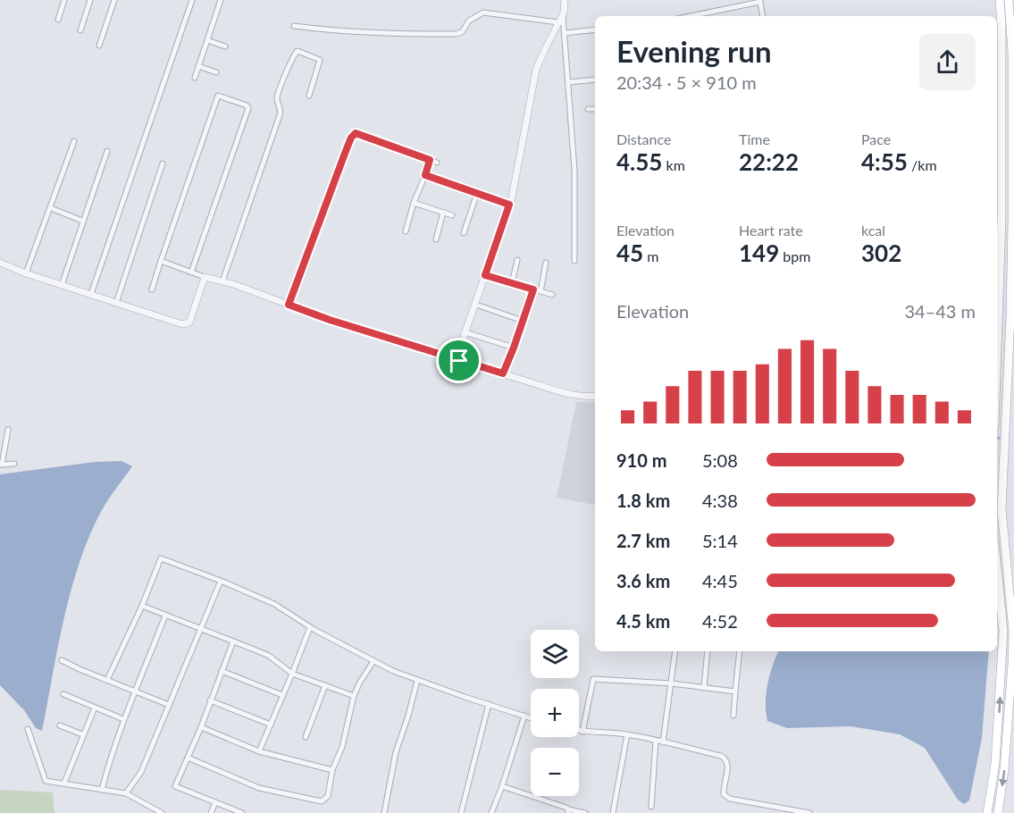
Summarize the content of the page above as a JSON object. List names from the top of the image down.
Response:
{
  "page": {
    "heading": ["Evening run", "20:34 · 5 × 910 m"],
    "stats": [
      ["Distance", "4.55 km"],
      ["Time", "22:22"],
      ["Pace", "4:55 /km"],
      ["Elevation", "45 m"],
      ["Heart rate", "149 bpm"],
      ["kcal", "302"]
    ],
    "chart": ["Elevation", "34–43 m"],
    "list": [
      {
        "name": "910 m",
        "note": "5:08"
      },
      {
        "name": "1.8 km",
        "note": "4:38"
      },
      {
        "name": "2.7 km",
        "note": "5:14"
      },
      {
        "name": "3.6 km",
        "note": "4:45"
      },
      {
        "name": "4.5 km",
        "note": "4:52"
      }
    ],
    "map_buttons": ["+", "−"]
  }
}
